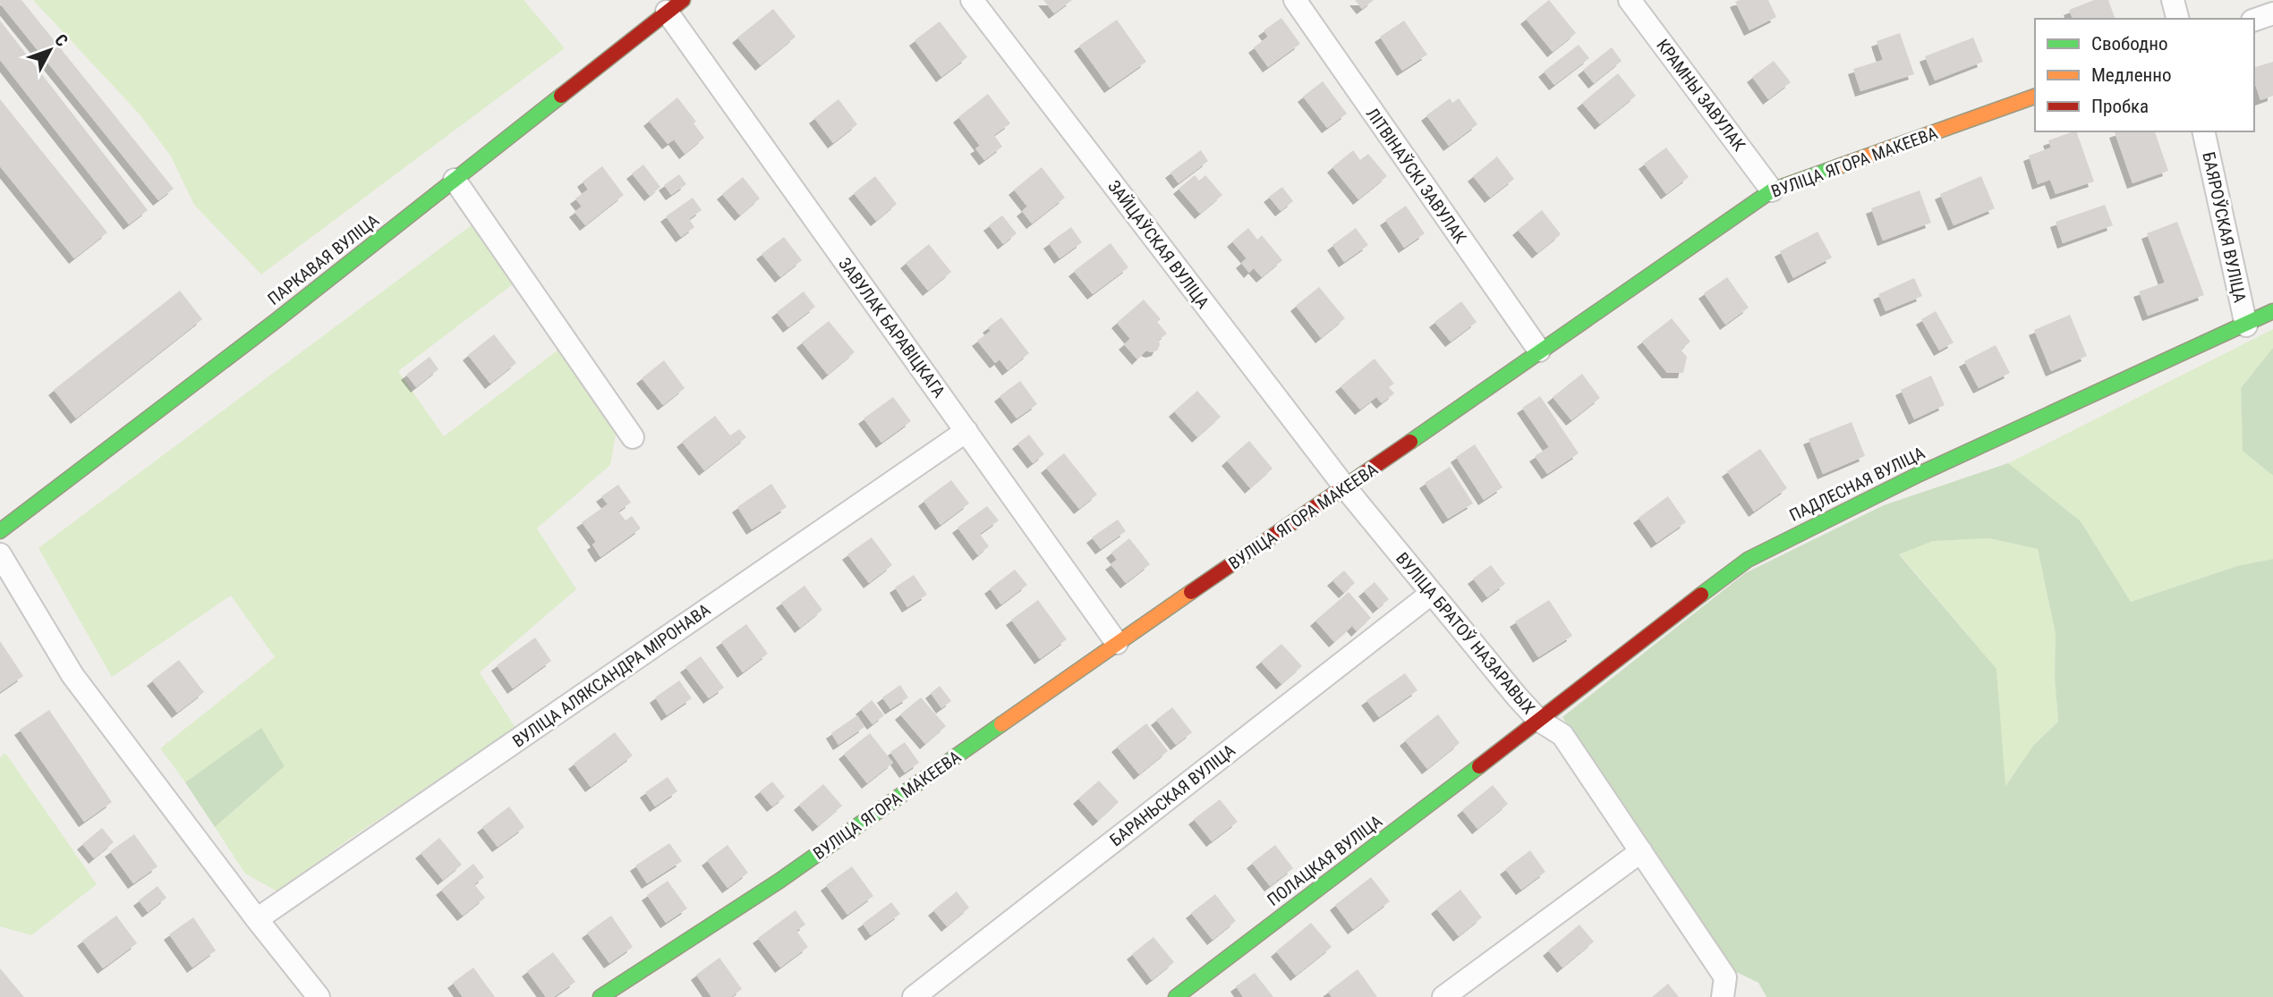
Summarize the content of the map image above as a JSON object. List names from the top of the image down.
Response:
{
  "streets": {
    "street": [
      "КРАМНЫ ЗАВУЛАК",
      "ВУЛІЦА ЯГОРА МАКЕЕВА",
      "ЛІТВІНАЎСКІ ЗАВУЛАК",
      "БАЯРОЎСКАЯ ВУЛІЦА",
      "ЗАЙЦАЎСКАЯ ВУЛІЦА",
      "ПАРКАВАЯ ВУЛІЦА",
      "ЗАВУЛАК БАРАВІЦКАГА",
      "ПАДЛЕСНАЯ ВУЛІЦА",
      "ВУЛІЦА БРАТОЎ НАЗАРАВЫХ",
      "ВУЛІЦА АЛЯКСАНДРА МІРОНАВА",
      "БАРАНЬСКАЯ ВУЛІЦА",
      "ПОЛАЦКАЯ ВУЛІЦА"
    ]
  },
  "crossings": [
    ["КРАМНЫ ЗАВУЛАК", "ВУЛІЦА ЯГОРА МАКЕЕВА"],
    ["ВУЛІЦА ЯГОРА МАКЕЕВА", "ЛІТВІНАЎСКІ ЗАВУЛАК"],
    ["ВУЛІЦА ЯГОРА МАКЕЕВА", "ЗАЙЦАЎСКАЯ ВУЛІЦА"],
    ["ВУЛІЦА ЯГОРА МАКЕЕВА", "ЗАВУЛАК БАРАВІЦКАГА"],
    ["ВУЛІЦА ЯГОРА МАКЕЕВА", "ВУЛІЦА БРАТОЎ НАЗАРАВЫХ"],
    ["БАЯРОЎСКАЯ ВУЛІЦА", "ПАДЛЕСНАЯ ВУЛІЦА"],
    ["ЗАЙЦАЎСКАЯ ВУЛІЦА", "ВУЛІЦА БРАТОЎ НАЗАРАВЫХ"],
    ["ПАРКАВАЯ ВУЛІЦА", "ЗАВУЛАК БАРАВІЦКАГА"],
    ["ЗАВУЛАК БАРАВІЦКАГА", "ВУЛІЦА АЛЯКСАНДРА МІРОНАВА"],
    ["ПАДЛЕСНАЯ ВУЛІЦА", "ВУЛІЦА БРАТОЎ НАЗАРАВЫХ"],
    ["ПАДЛЕСНАЯ ВУЛІЦА", "ПОЛАЦКАЯ ВУЛІЦА"],
    ["ВУЛІЦА БРАТОЎ НАЗАРАВЫХ", "БАРАНЬСКАЯ ВУЛІЦА"]
  ],
  "legend": ["Свободно", "Медленно", "Пробка"],
  "north": "top right"
}
